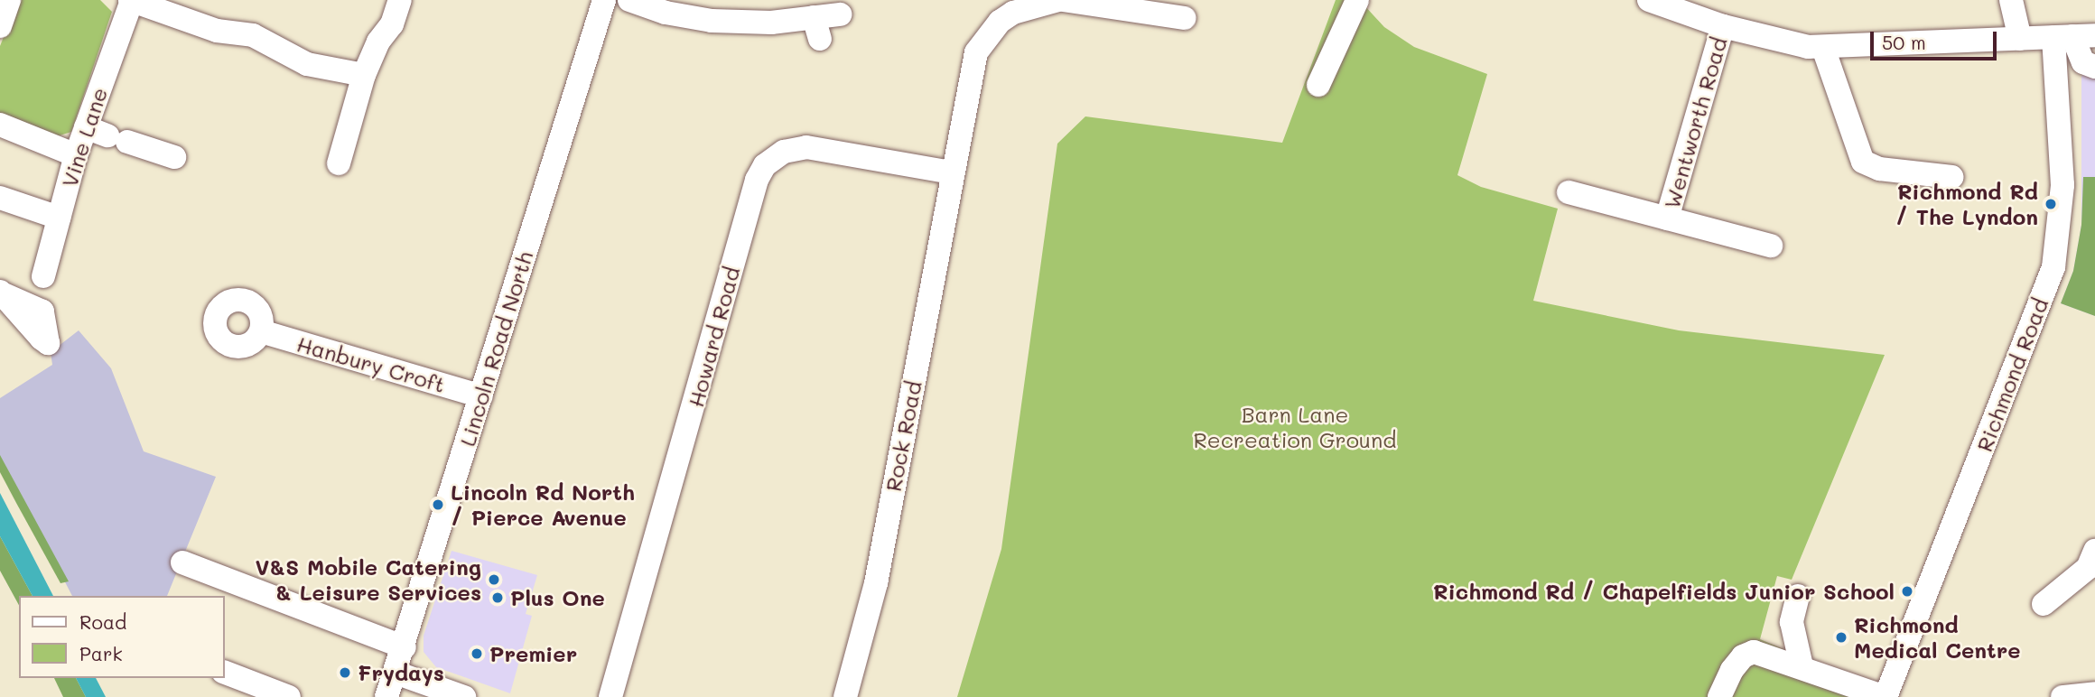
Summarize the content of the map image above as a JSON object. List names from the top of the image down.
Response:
{
  "streets": {
    "street": [
      "Wentworth Road",
      "Vine Lane",
      "Howard Road",
      "Lincoln Road North",
      "Hanbury Croft",
      "Richmond Road",
      "Rock Road"
    ]
  },
  "crossings": [
    ["Howard Road", "Rock Road"],
    ["Lincoln Road North", "Hanbury Croft"]
  ],
  "parks": ["Barn Lane Recreation Ground"],
  "places": [
    "Richmond Rd / The Lyndon",
    "Lincoln Rd North / Pierce Avenue",
    "V&S Mobile Catering & Leisure Services",
    "Richmond Rd / Chapelfields Junior School",
    "Plus One",
    "Richmond Medical Centre",
    "Premier",
    "Frydays"
  ],
  "legend": ["Road", "Park"],
  "scale_bar": "50 m"
}
